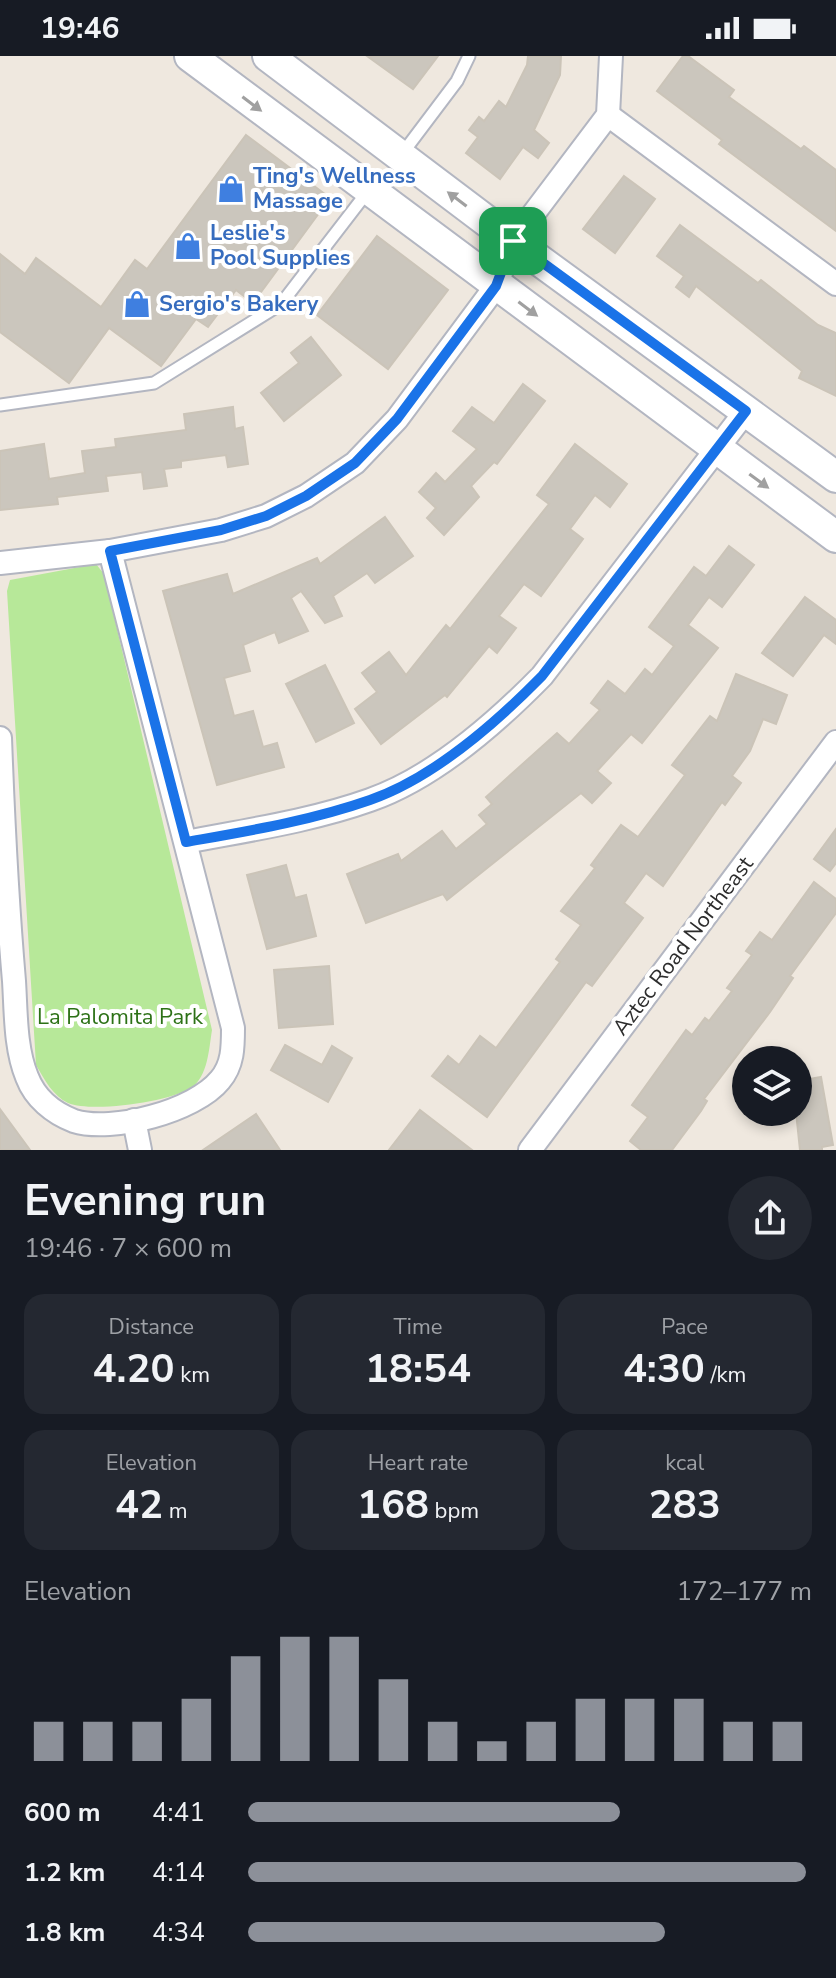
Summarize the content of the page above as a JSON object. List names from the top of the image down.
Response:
{
  "streets": {
    "street": ["Aztec Road Northeast"]
  },
  "parks": ["La Palomita Park"],
  "places": {
    "shop": ["Ting's Wellness Massage", "Leslie's Pool Supplies", "Sergio's Bakery"]
  },
  "page": {
    "status": "19:46",
    "heading": ["Evening run", "19:46 · 7 × 600 m"],
    "stats": [
      ["Distance", "4.20 km"],
      ["Time", "18:54"],
      ["Pace", "4:30 /km"],
      ["Elevation", "42 m"],
      ["Heart rate", "168 bpm"],
      ["kcal", "283"]
    ],
    "chart": ["Elevation", "172–177 m"],
    "list": [
      {
        "name": "600 m",
        "note": "4:41"
      },
      {
        "name": "1.2 km",
        "note": "4:14"
      },
      {
        "name": "1.8 km",
        "note": "4:34"
      }
    ]
  }
}
